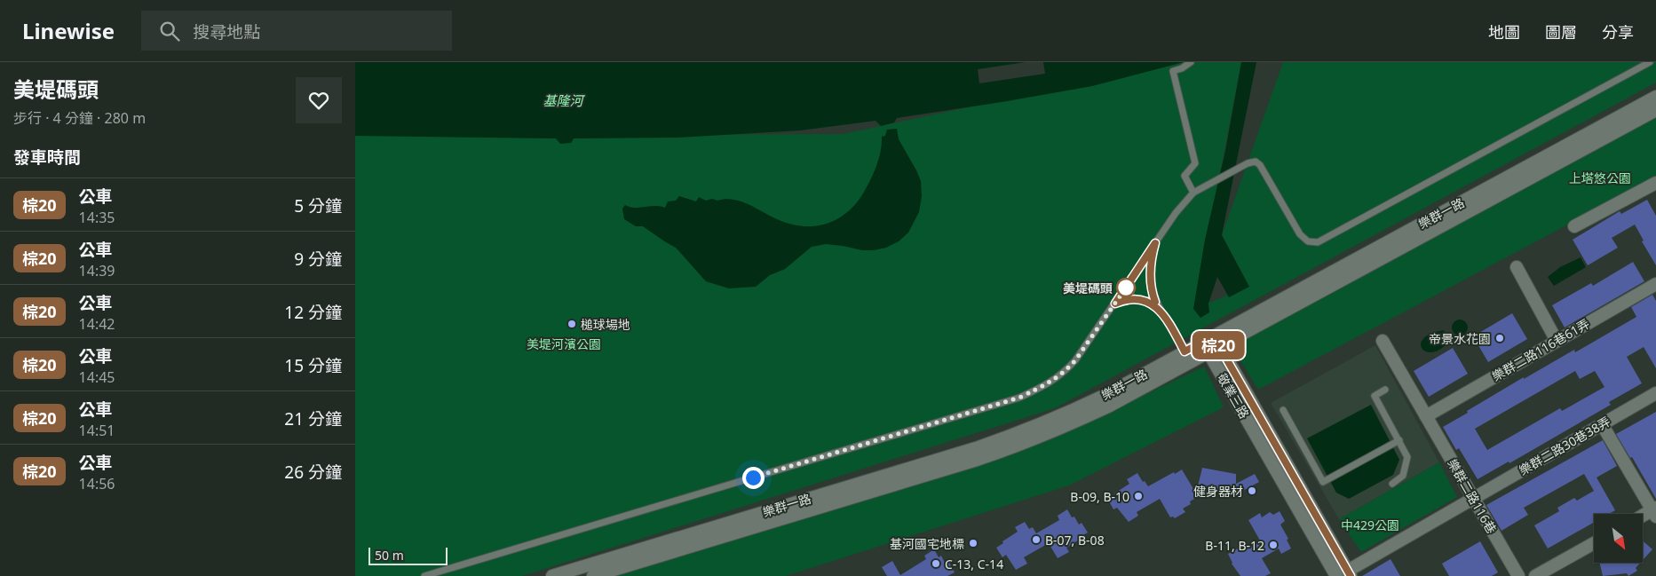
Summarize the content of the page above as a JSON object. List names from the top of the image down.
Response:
{
  "streets": {
    "main road": [
      "樂群一路",
      "樂群二路116巷61弄",
      "敬業三路",
      "樂群二路30巷38弄",
      "樂群二路116巷"
    ]
  },
  "crossings": [
    ["樂群一路", "敬業三路"],
    ["樂群二路116巷61弄", "樂群二路116巷"],
    ["敬業三路", "樂群二路30巷38弄"],
    ["樂群二路30巷38弄", "樂群二路116巷"]
  ],
  "water": ["基隆河"],
  "parks": ["上塔悠公園", "美堤河濱公園", "中429公園"],
  "places": [
    "美堤碼頭",
    "槌球場地",
    "帝景水花園",
    "健身器材",
    "B-09, B-10",
    "B-07, B-08",
    "基河國宅地標",
    "B-11, B-12",
    "C-13, C-14"
  ],
  "lines": ["bus line 棕20"],
  "scale_bar": "50 m",
  "north": "bottom right",
  "page": {
    "header": "Linewise",
    "search": "搜尋地點",
    "nav": ["地圖", "圖層", "分享"],
    "heading": [
      ["美堤碼頭", "步行 · 4 分鐘 · 280 m"],
      "發車時間"
    ],
    "on_map": "棕20",
    "list": [
      {
        "mark": "棕20",
        "name": "公車",
        "note": "14:35",
        "value": "5 分鐘"
      },
      {
        "mark": "棕20",
        "name": "公車",
        "note": "14:39",
        "value": "9 分鐘"
      },
      {
        "mark": "棕20",
        "name": "公車",
        "note": "14:42",
        "value": "12 分鐘"
      },
      {
        "mark": "棕20",
        "name": "公車",
        "note": "14:45",
        "value": "15 分鐘"
      },
      {
        "mark": "棕20",
        "name": "公車",
        "note": "14:51",
        "value": "21 分鐘"
      },
      {
        "mark": "棕20",
        "name": "公車",
        "note": "14:56",
        "value": "26 分鐘"
      }
    ],
    "scale": "50 m"
  }
}
